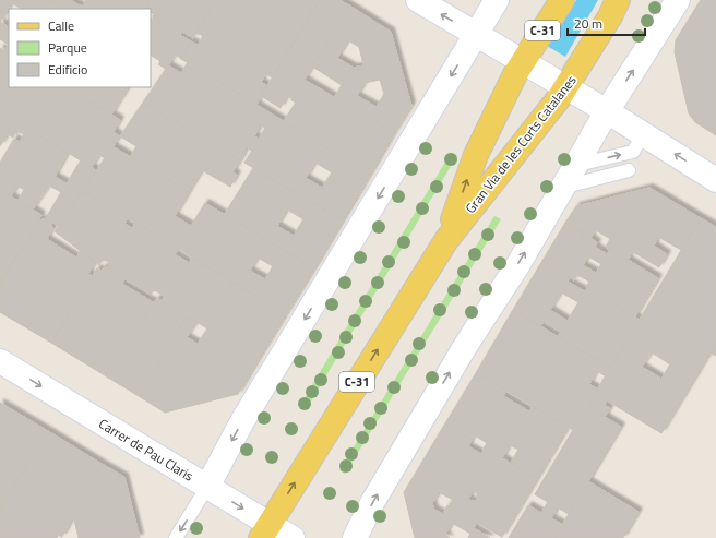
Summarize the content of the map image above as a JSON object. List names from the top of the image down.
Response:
{
  "streets": {
    "main road": ["C-31", "Gran Via de les Corts Catalanes"],
    "street": ["Carrer de Pau Claris"]
  },
  "crossings": [
    ["Gran Via de les Corts Catalanes", "Carrer de Pau Claris"]
  ],
  "one_way": ["Carrer de Pau Claris"],
  "legend": ["Calle", "Parque", "Edificio"],
  "scale_bar": "20 m"
}
